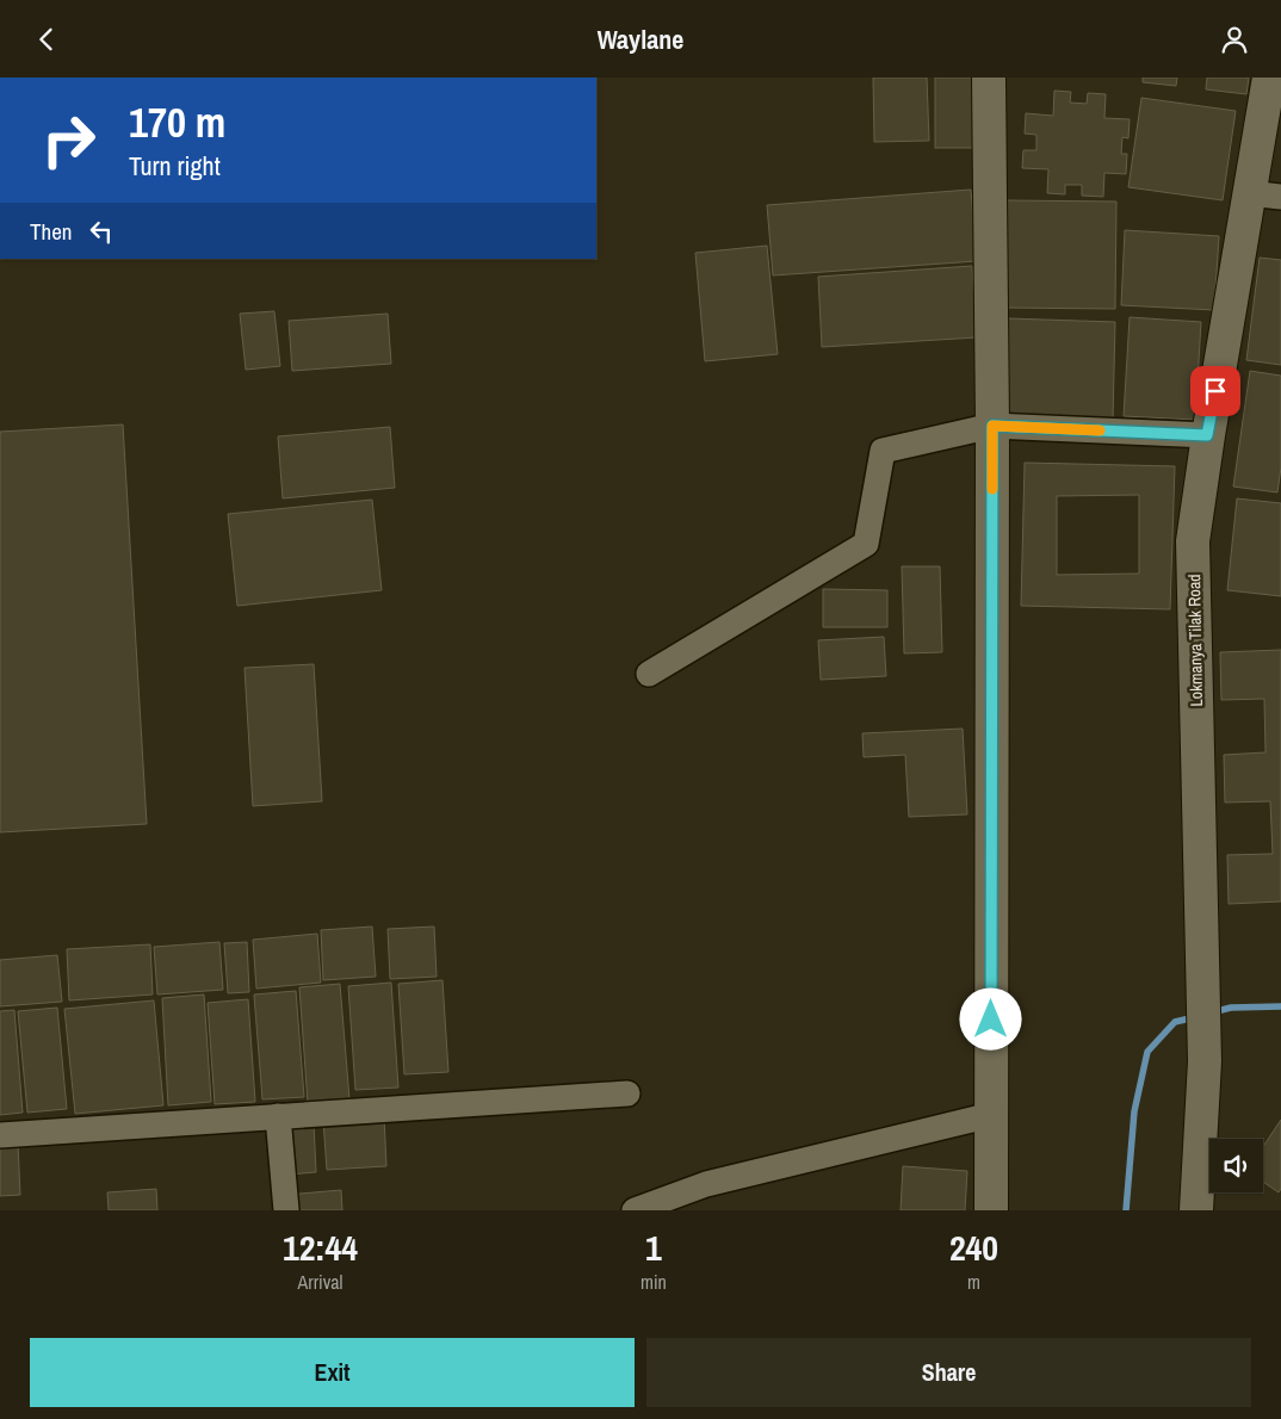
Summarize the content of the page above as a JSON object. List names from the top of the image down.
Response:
{
  "streets": {
    "main road": ["Lokmanya Tilak Road"]
  },
  "page": {
    "header": "Waylane",
    "turn": ["170 m", "Turn right"],
    "then": "Then",
    "eta": [
      "12:44",
      "Arrival",
      "1",
      "min",
      "240",
      "m"
    ],
    "buttons": ["Exit", "Share"]
  }
}
